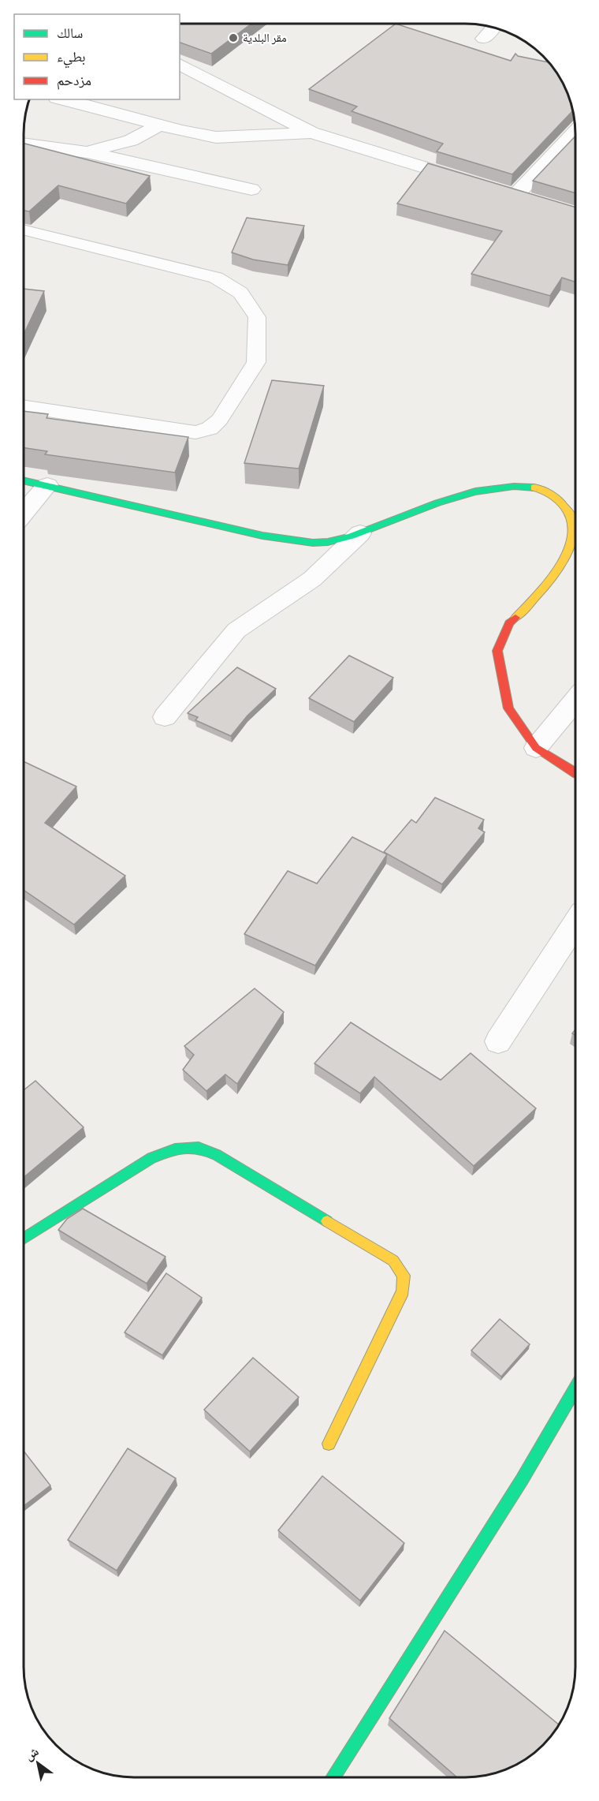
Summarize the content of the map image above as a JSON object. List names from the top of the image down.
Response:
{
  "places": ["مقر البلدية"],
  "legend": ["سالك", "بطيء", "مزدحم"],
  "north": "top left"
}
